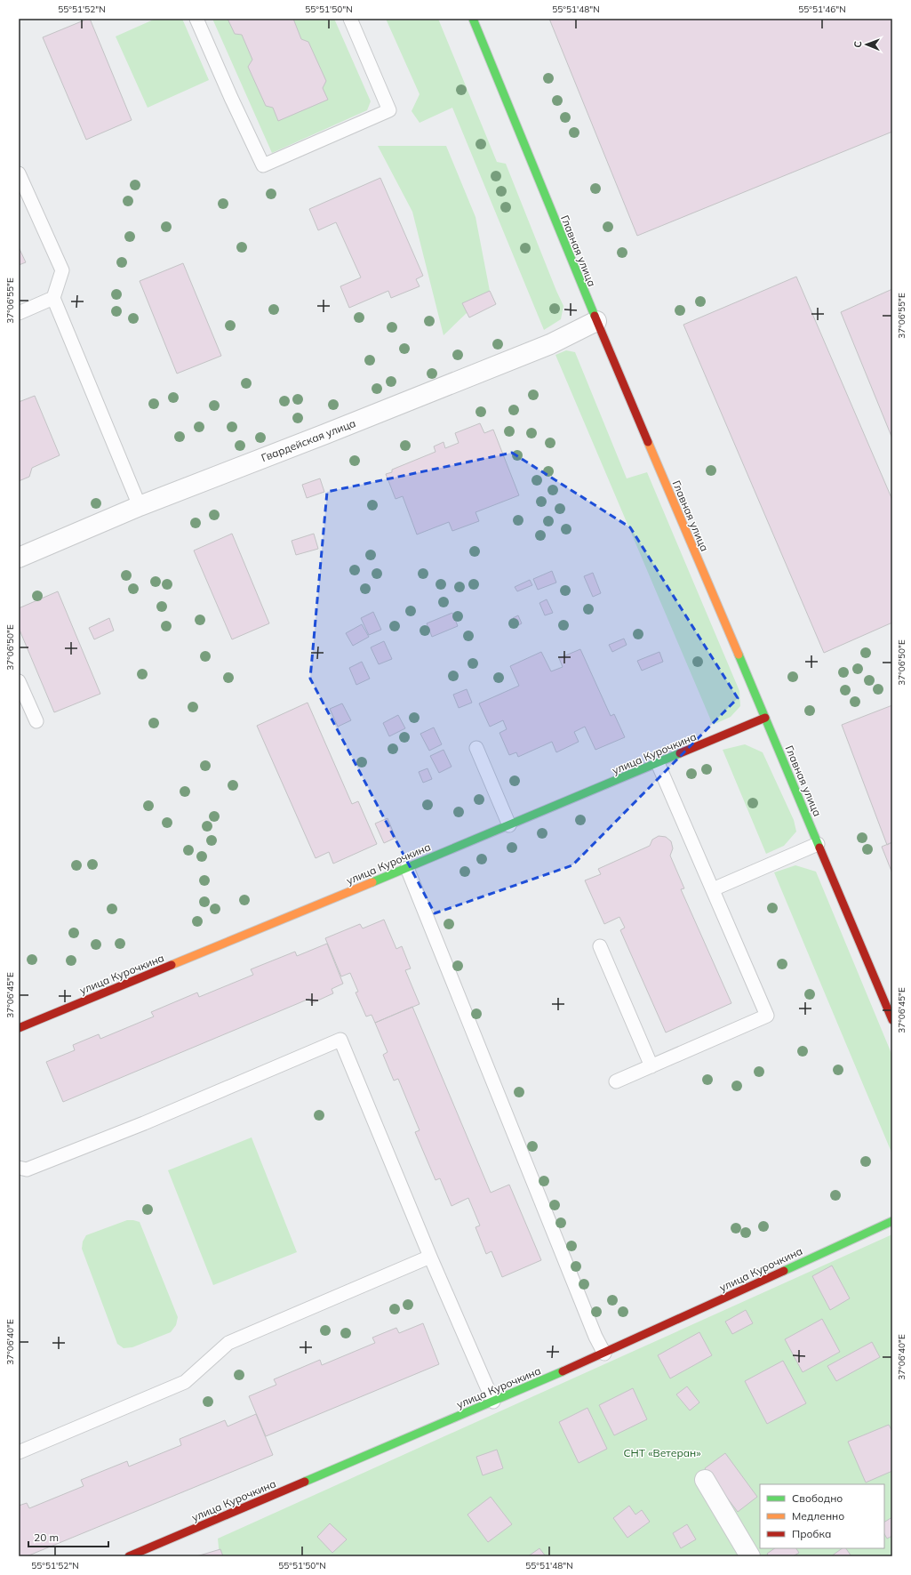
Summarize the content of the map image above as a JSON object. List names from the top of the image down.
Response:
{
  "streets": {
    "street": ["Главная улица", "Гвардейская улица", "улица Курочкина"]
  },
  "crossings": [
    ["Главная улица", "Гвардейская улица"],
    ["Главная улица", "улица Курочкина"]
  ],
  "parks": ["СНТ «Ветеран»"],
  "legend": ["Свободно", "Медленно", "Пробка"],
  "scale_bar": "20 m",
  "north": "left",
  "coordinates": [
    "55°51'52\"N",
    "55°51'50\"N",
    "55°51'48\"N",
    "55°51'46\"N",
    "37°06'55\"E",
    "37°06'50\"E",
    "37°06'45\"E",
    "37°06'40\"E"
  ]
}
